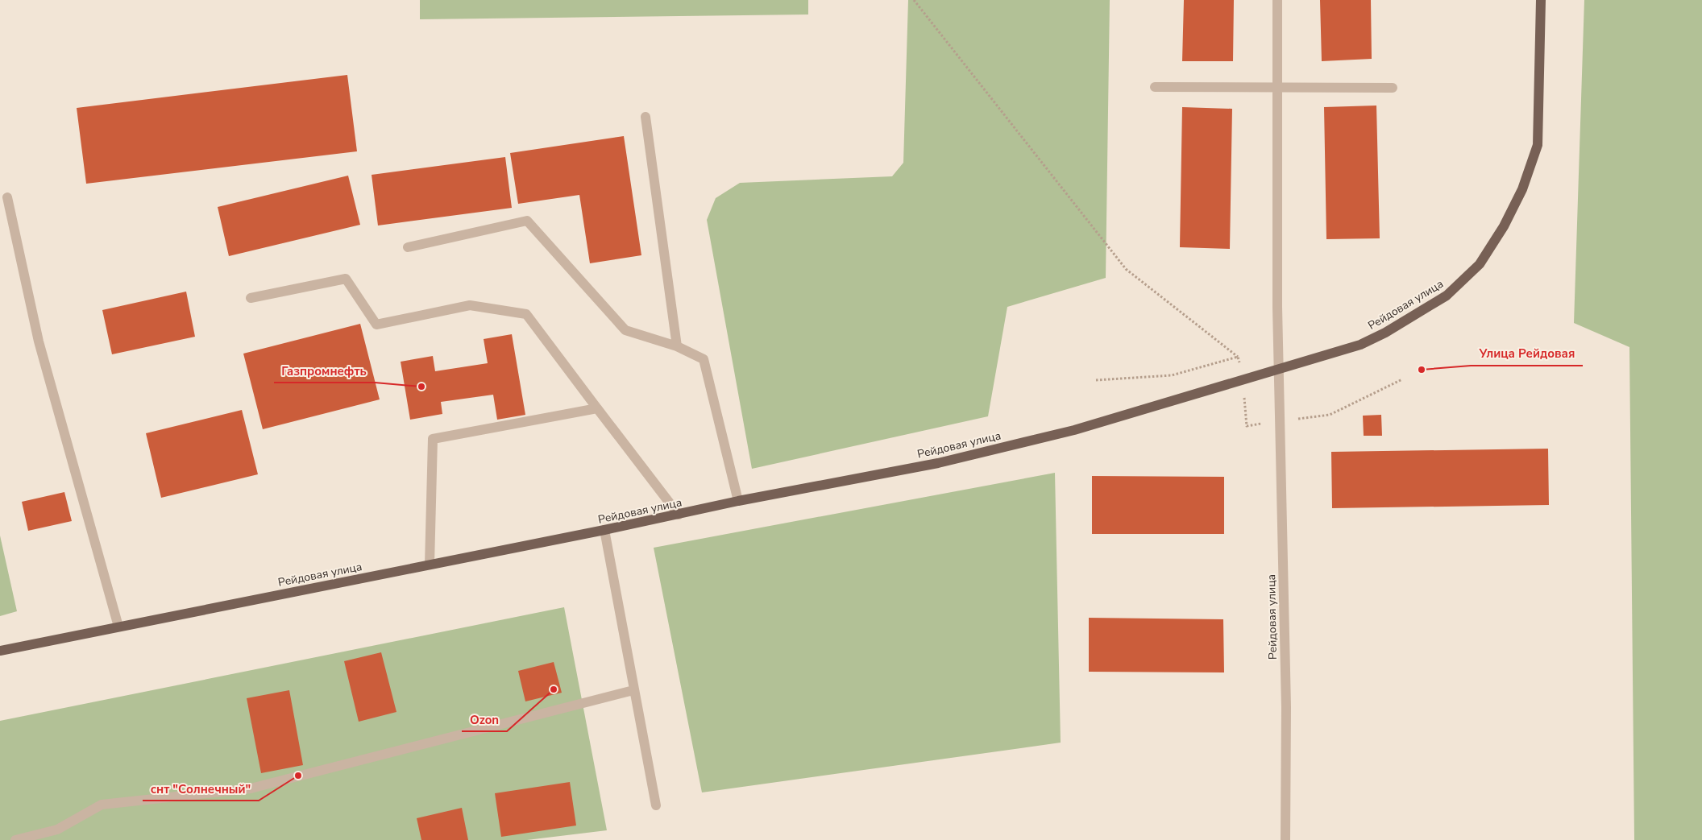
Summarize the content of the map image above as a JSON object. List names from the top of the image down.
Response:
{
  "streets": {
    "main road": ["Рейдовая улица"]
  },
  "places": [
    "Улица Рейдовая",
    "Газпромнефть",
    "Ozon",
    "снт \"Солнечный\""
  ]
}
